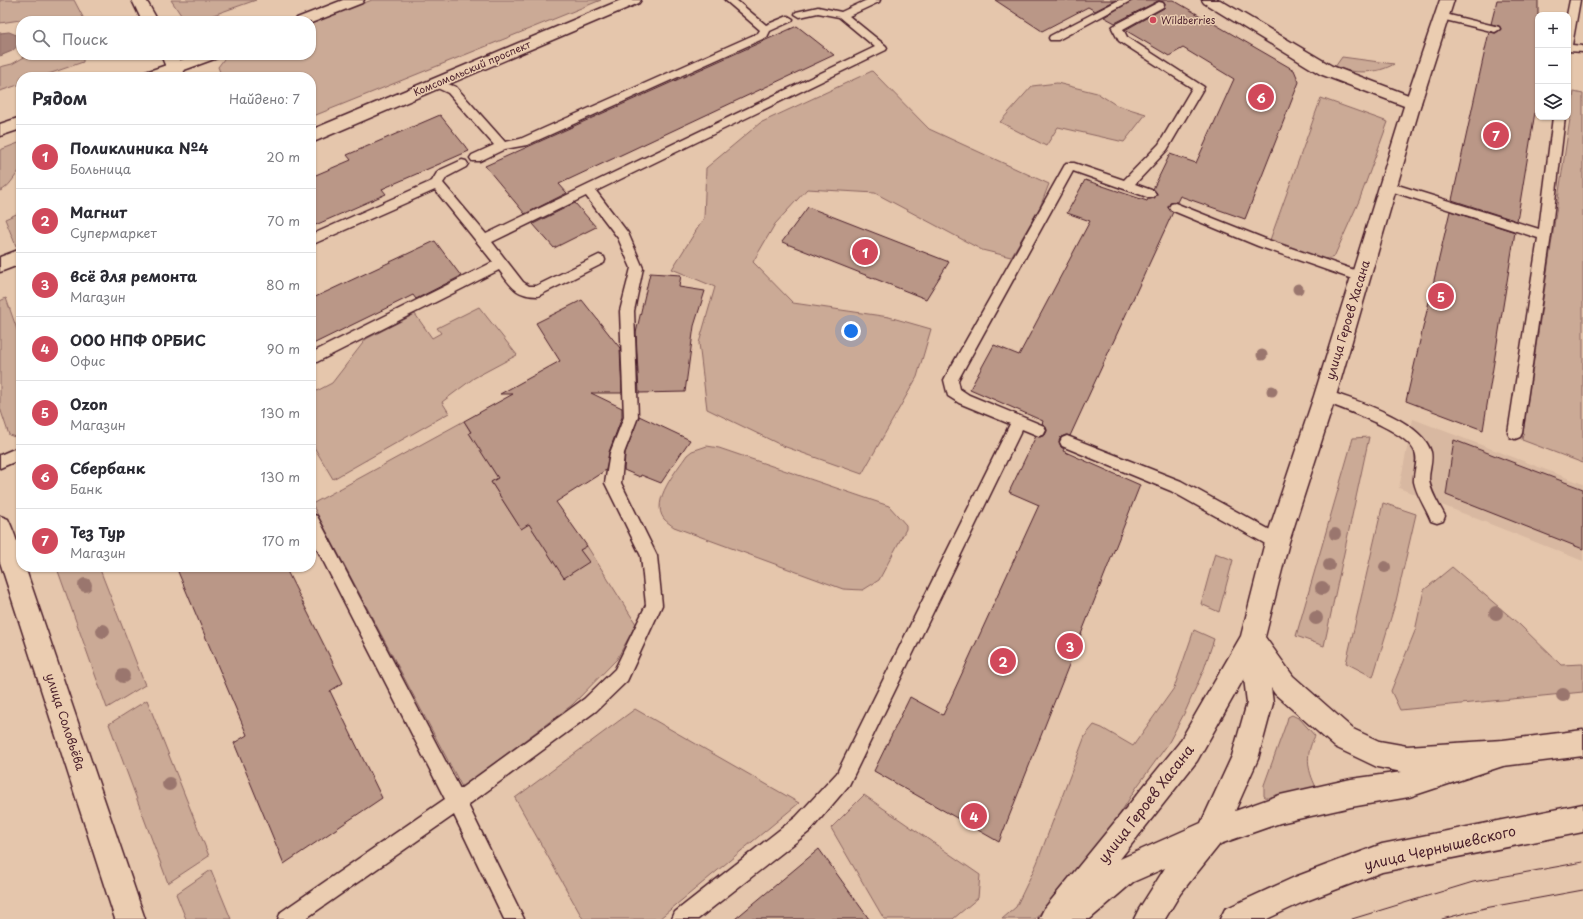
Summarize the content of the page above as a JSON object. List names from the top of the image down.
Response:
{
  "streets": {
    "main road": [
      "Комсомольский проспект",
      "улица Героев Хасана",
      "улица Соловьёва",
      "улица Чернышевского"
    ]
  },
  "places": ["Wildberries"],
  "page": {
    "map_buttons": ["+", "−"],
    "search": "Поиск",
    "heading": ["Рядом", "Найдено: 7"],
    "pins": [
      "6",
      "7",
      "1",
      "5",
      "3",
      "2",
      "4"
    ],
    "list": [
      {
        "mark": "1",
        "name": "Поликлиника №4",
        "note": "Больница",
        "value": "20 m"
      },
      {
        "mark": "2",
        "name": "Магнит",
        "note": "Супермаркет",
        "value": "70 m"
      },
      {
        "mark": "3",
        "name": "всё для ремонта",
        "note": "Магазин",
        "value": "80 m"
      },
      {
        "mark": "4",
        "name": "ООО НПФ ОРБИС",
        "note": "Офис",
        "value": "90 m"
      },
      {
        "mark": "5",
        "name": "Ozon",
        "note": "Магазин",
        "value": "130 m"
      },
      {
        "mark": "6",
        "name": "Сбербанк",
        "note": "Банк",
        "value": "130 m"
      },
      {
        "mark": "7",
        "name": "Тез Тур",
        "note": "Магазин",
        "value": "170 m"
      }
    ]
  }
}
